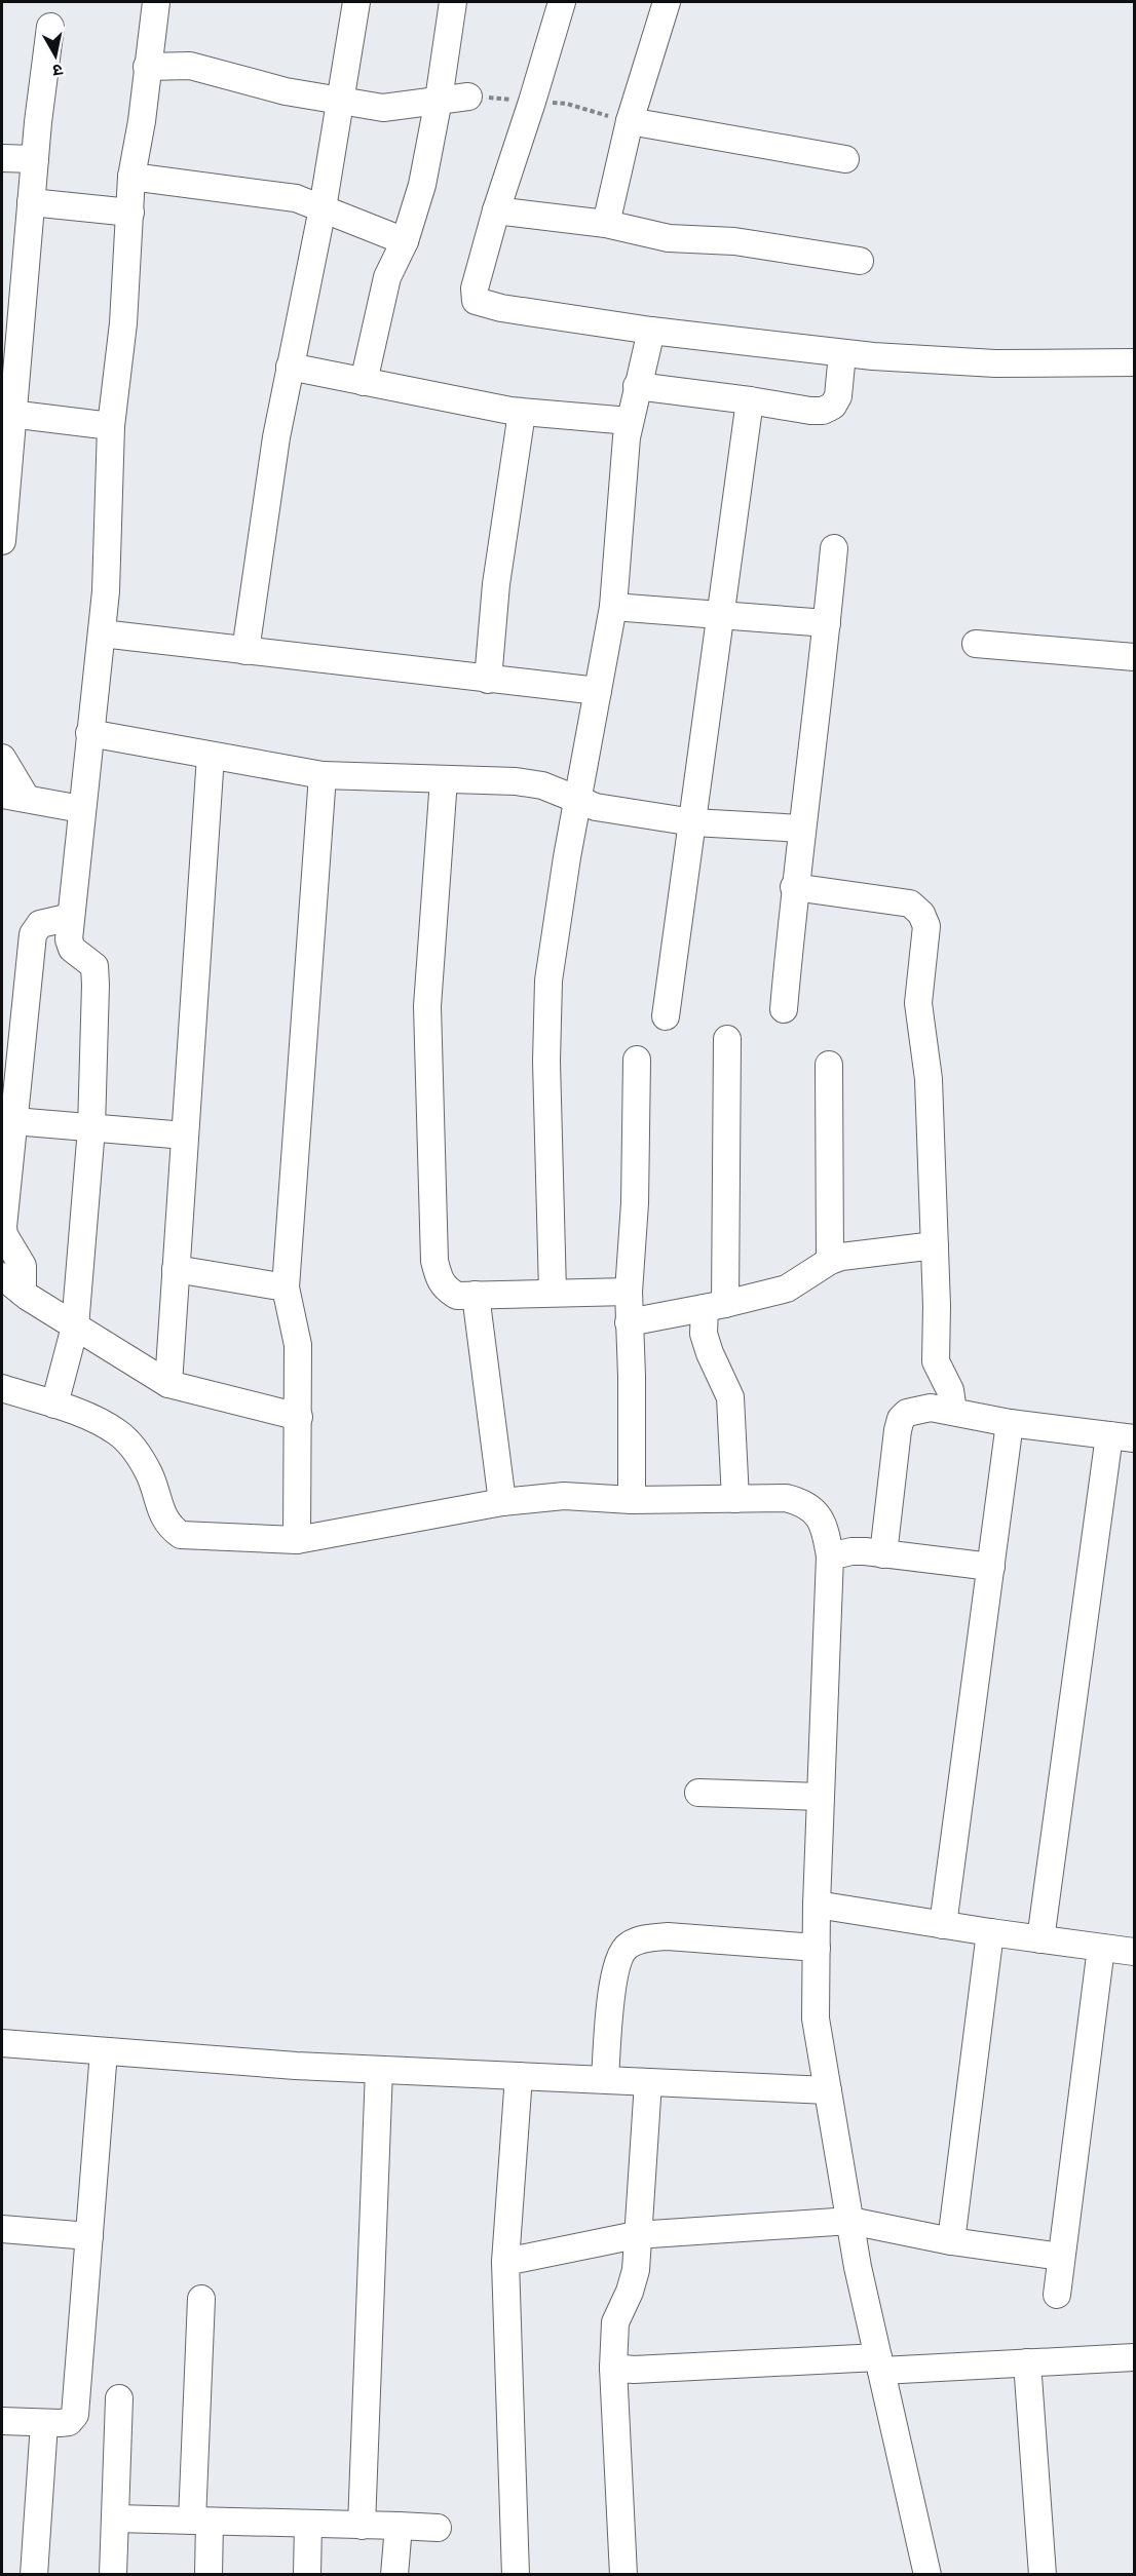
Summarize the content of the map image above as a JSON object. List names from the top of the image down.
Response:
{
  "north": "bottom"
}
